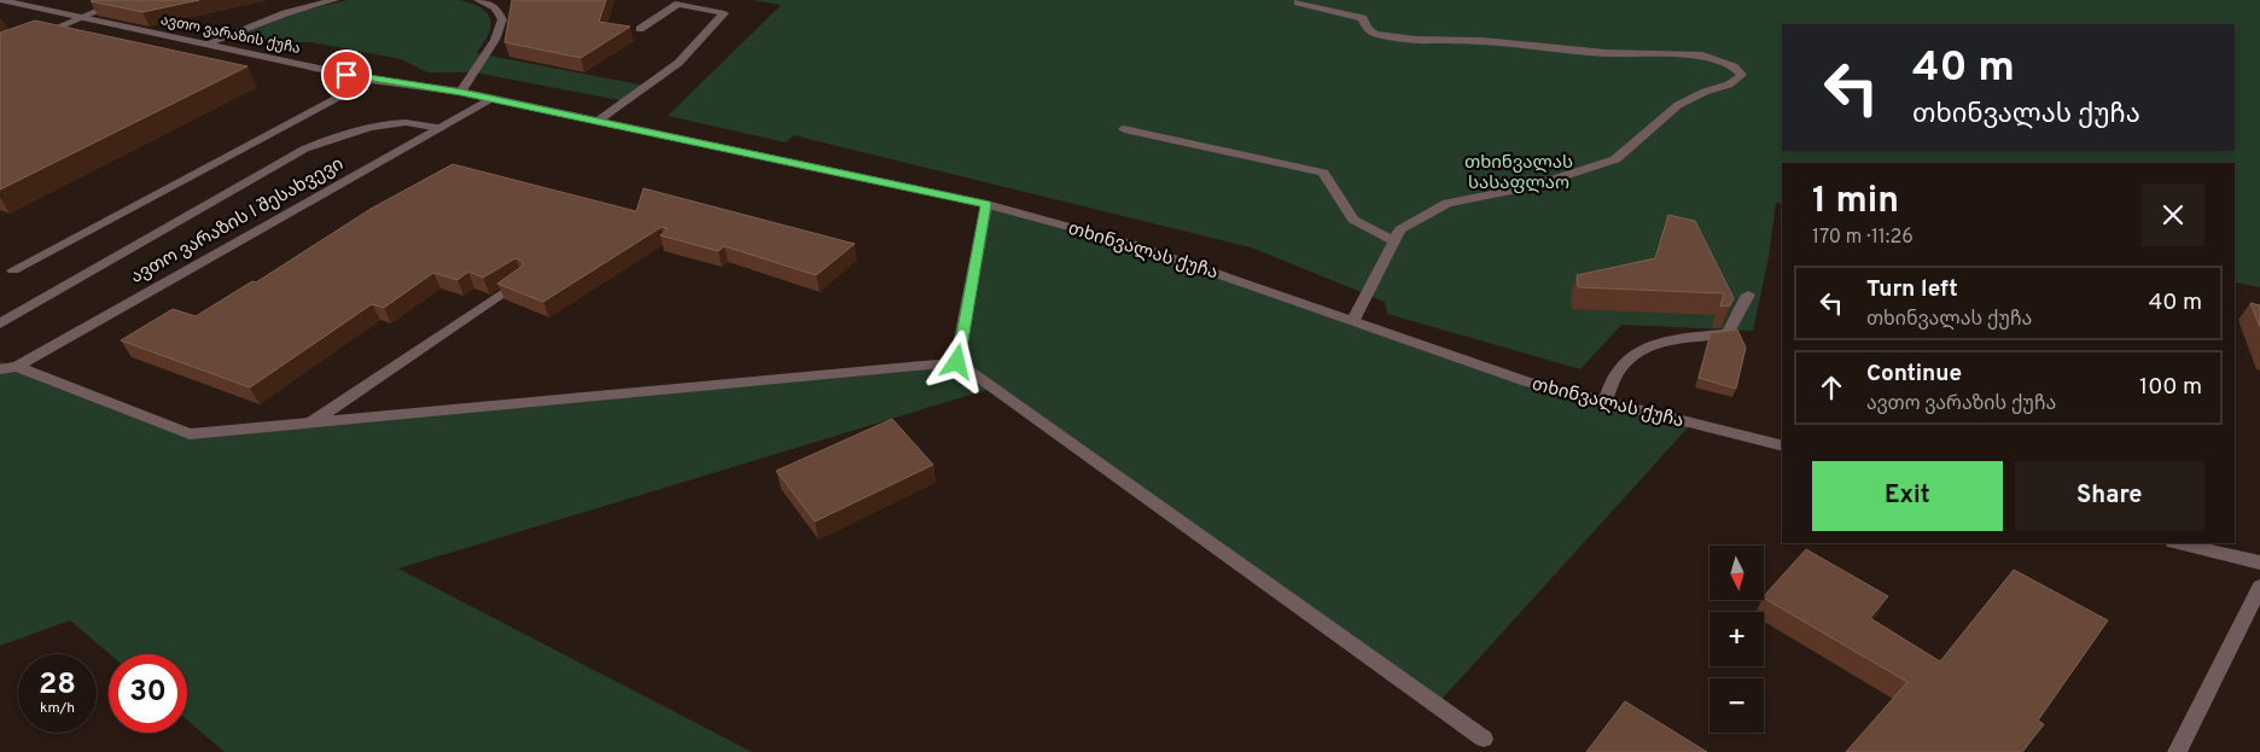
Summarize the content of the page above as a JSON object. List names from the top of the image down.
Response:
{
  "streets": {
    "street": ["ავთო ვარაზის ქუჩა", "ავთო ვარაზის I შესახვევი", "თხინვალას ქუჩა"]
  },
  "crossings": [
    ["ავთო ვარაზის ქუჩა", "ავთო ვარაზის I შესახვევი"],
    ["ავთო ვარაზის ქუჩა", "თხინვალას ქუჩა"],
    ["ავთო ვარაზის I შესახვევი", "თხინვალას ქუჩა"]
  ],
  "parks": ["თხინვალას სასაფლაო"],
  "north": "bottom",
  "page": {
    "turn": ["40 m", "თხინვალას ქუჩა"],
    "heading": ["1 min", "170 m · 11:26"],
    "list": [
      {
        "name": "Turn left",
        "note": "თხინვალას ქუჩა",
        "value": "40 m"
      },
      {
        "name": "Continue",
        "note": "ავთო ვარაზის ქუჩა",
        "value": "100 m"
      }
    ],
    "buttons": ["Exit", "Share"],
    "map_buttons": ["+", "−"],
    "speed": "28 km/h",
    "limit": "30"
  }
}
